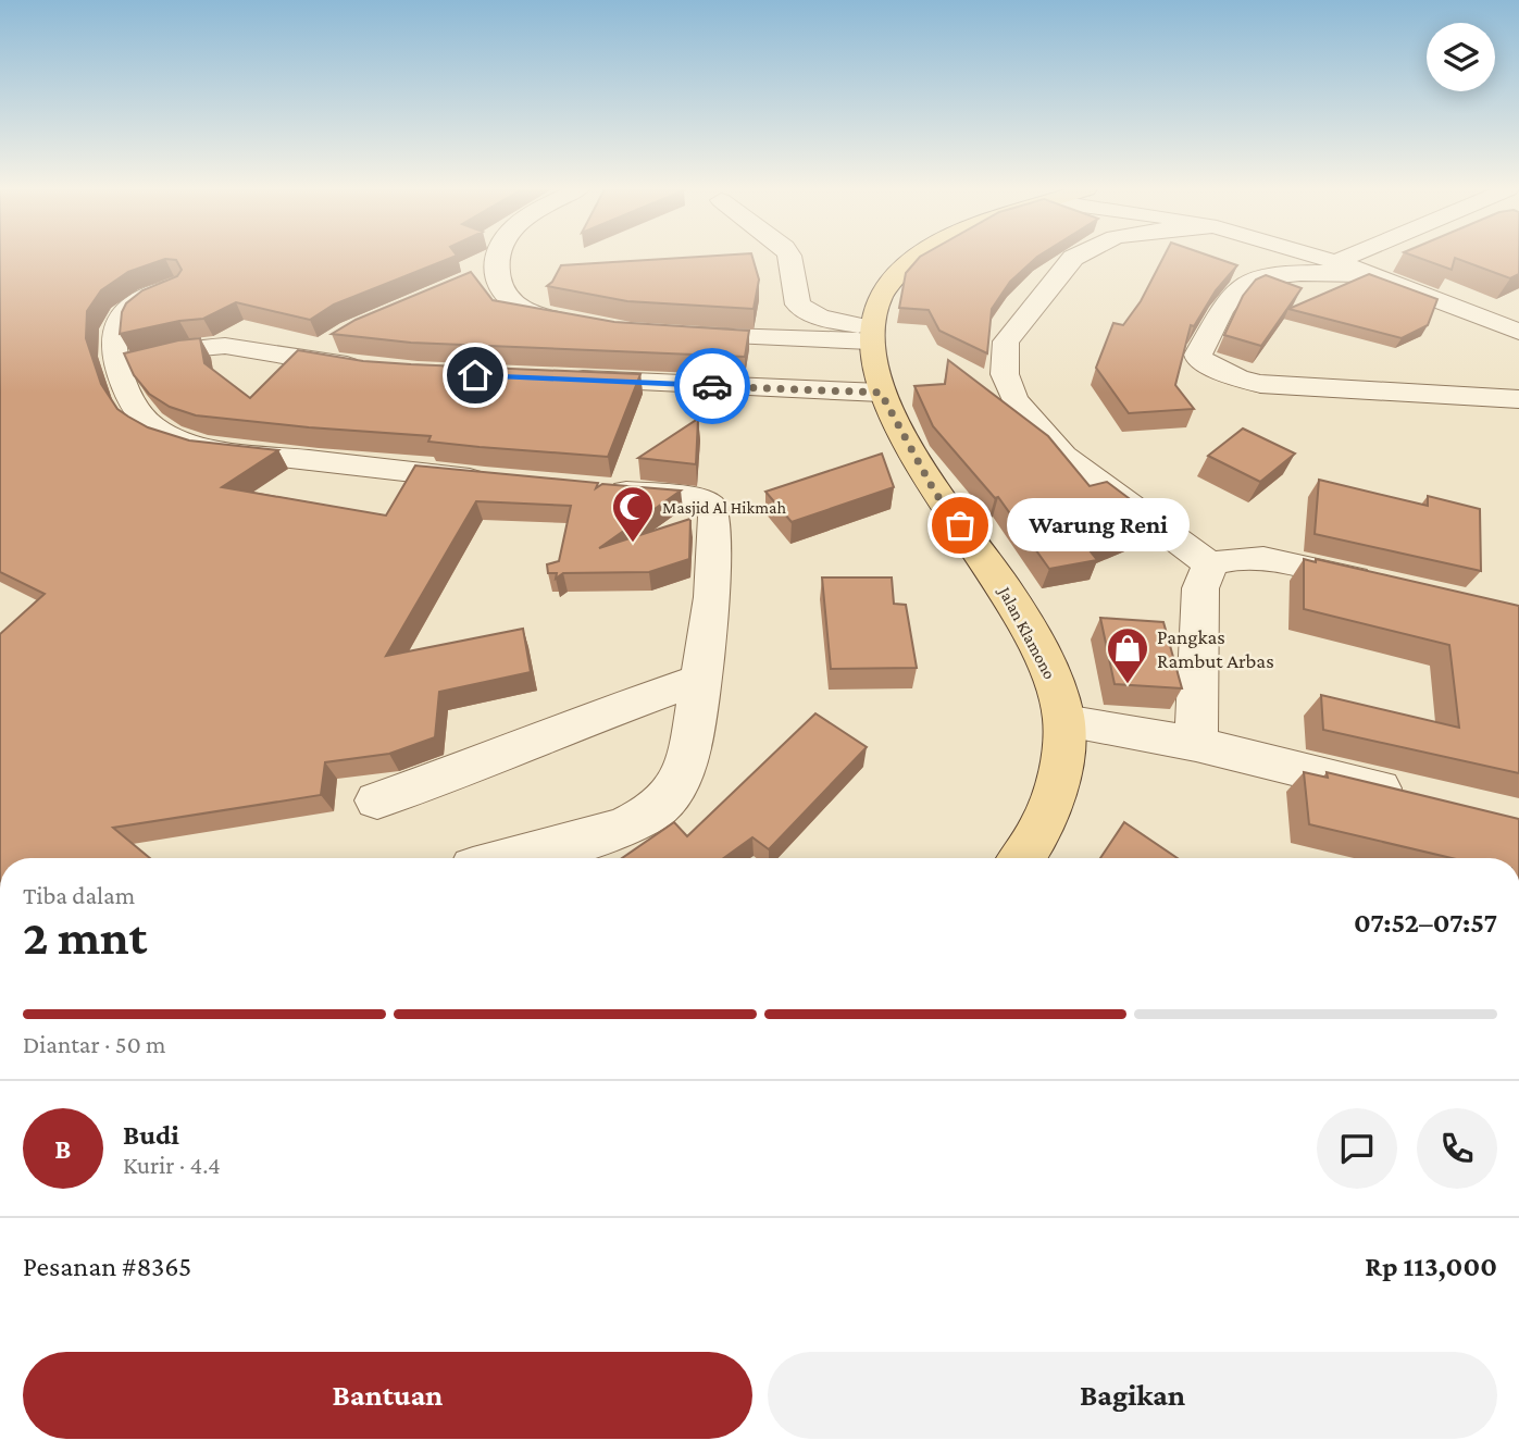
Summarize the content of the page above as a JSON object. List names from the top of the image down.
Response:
{
  "streets": {
    "main road": ["Jalan Klamono"]
  },
  "places": {
    "other": ["Warung Reni"],
    "mosque": ["Masjid Al Hikmah"],
    "shop": ["Pangkas Rambut Arbas"]
  },
  "page": {
    "bubble": "Warung Reni",
    "heading": ["2 mnt", "Tiba dalam", "07:52–07:57"],
    "panel": [
      "Budi",
      "Kurir · 4.4",
      "Pesanan #8365",
      "Rp 113,000"
    ],
    "bar": "Diantar · 50 m",
    "round": "B",
    "buttons": ["Bantuan", "Bagikan"]
  }
}
